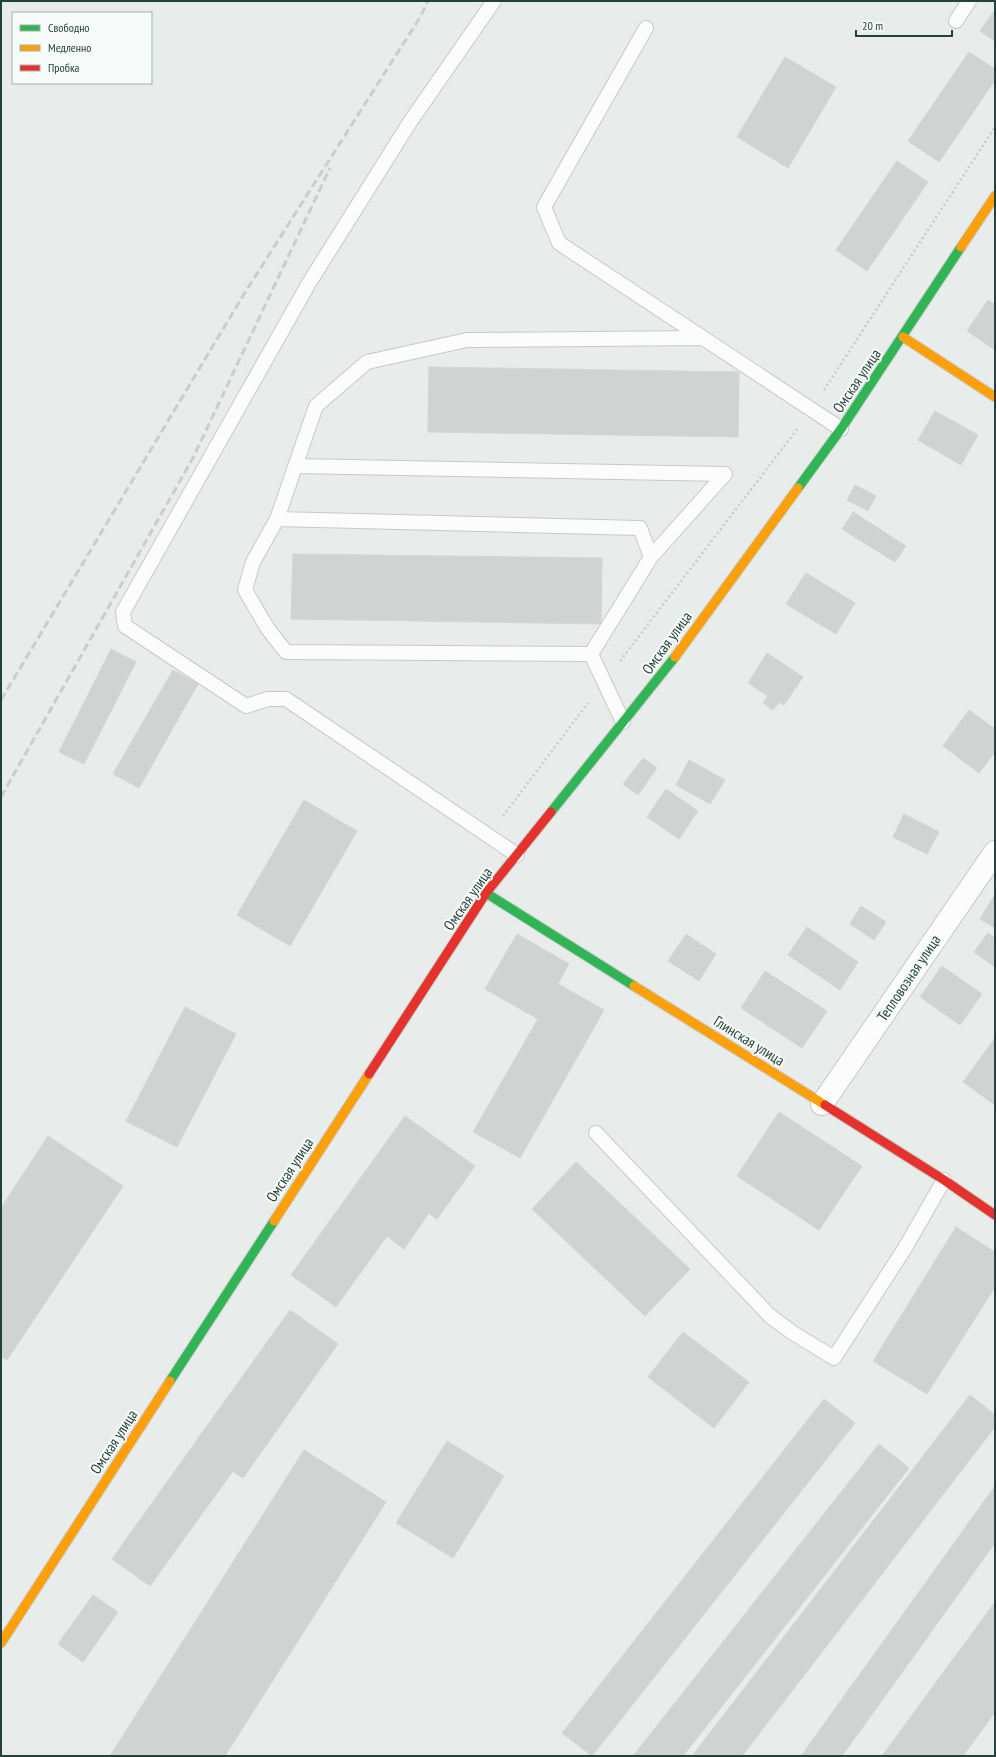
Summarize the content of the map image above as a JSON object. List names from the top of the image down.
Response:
{
  "streets": {
    "main road": ["Омская улица", "Глинская улица"],
    "street": ["Тепловозная улица"]
  },
  "crossings": [
    ["Омская улица", "Глинская улица"],
    ["Тепловозная улица", "Глинская улица"]
  ],
  "legend": ["Свободно", "Медленно", "Пробка"],
  "scale_bar": "20 m"
}
